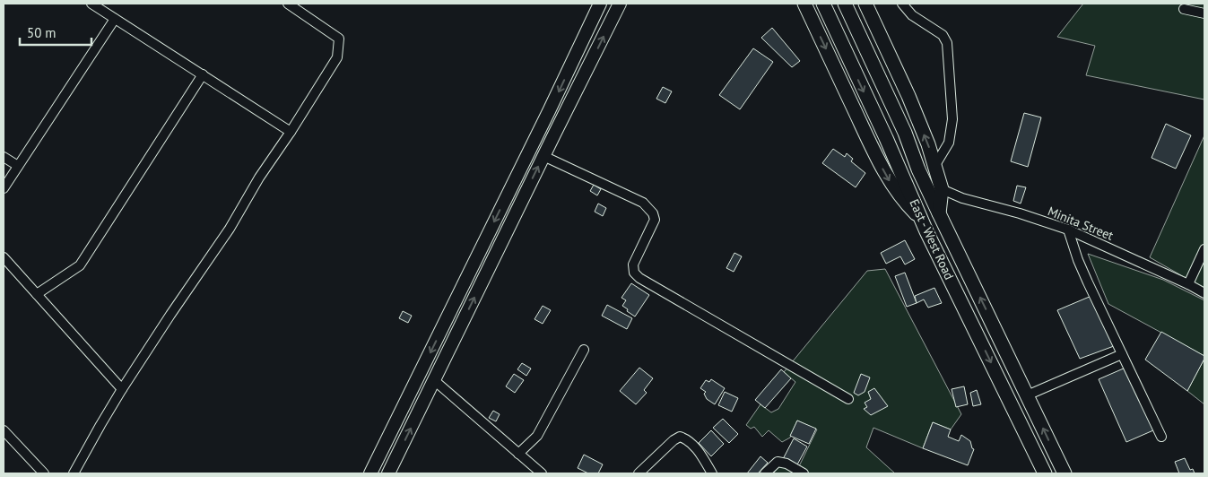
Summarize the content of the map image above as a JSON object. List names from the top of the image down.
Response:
{
  "streets": {
    "main road": ["East - West Road"],
    "street": ["Minita Street"]
  },
  "scale_bar": "50 m"
}
